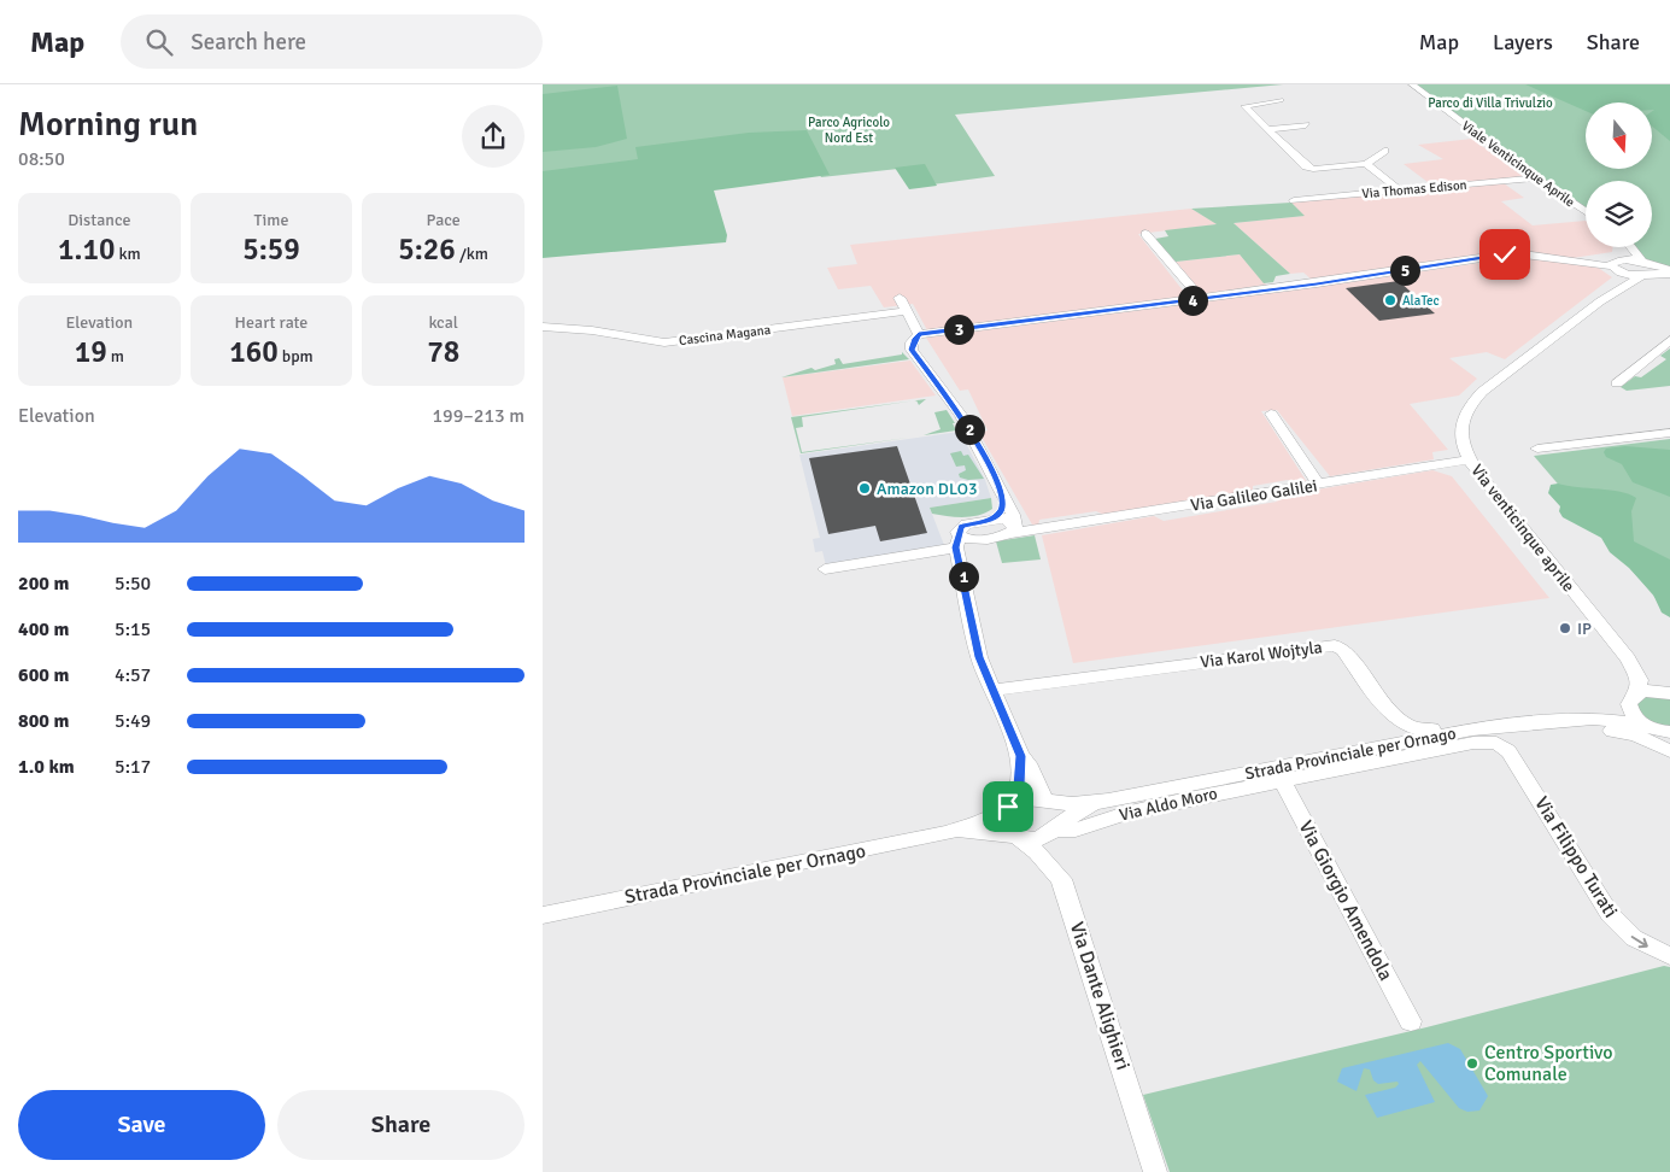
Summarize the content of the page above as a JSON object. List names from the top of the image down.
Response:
{
  "streets": {
    "street": [
      "Viale Venticinque Aprile",
      "Via Thomas Edison",
      "Cascina Magana",
      "Via Galileo Galilei",
      "Via venticinque aprile",
      "Via Karol Wojtyla",
      "Strada Provinciale per Ornago",
      "Via Aldo Moro",
      "Via Filippo Turati",
      "Via Giorgio Amendola",
      "Via Dante Alighieri"
    ]
  },
  "crossings": [
    ["Viale Venticinque Aprile", "Via Thomas Edison"],
    ["Via Galileo Galilei", "Via venticinque aprile"],
    ["Via venticinque aprile", "Strada Provinciale per Ornago"],
    ["Via Karol Wojtyla", "Strada Provinciale per Ornago"],
    ["Via Karol Wojtyla", "Via Aldo Moro"],
    ["Via Karol Wojtyla", "Via Filippo Turati"],
    ["Strada Provinciale per Ornago", "Via Aldo Moro"],
    ["Strada Provinciale per Ornago", "Via Filippo Turati"],
    ["Strada Provinciale per Ornago", "Via Dante Alighieri"],
    ["Via Aldo Moro", "Via Filippo Turati"],
    ["Via Aldo Moro", "Via Giorgio Amendola"],
    ["Via Aldo Moro", "Via Dante Alighieri"]
  ],
  "one_way": ["Via Filippo Turati"],
  "parks": ["Parco di Villa Trivulzio", "Parco Agricolo Nord Est"],
  "places": [
    "AlaTec",
    "Amazon DLO3",
    "IP",
    "Centro Sportivo Comunale"
  ],
  "north": "bottom",
  "page": {
    "header": "Map",
    "search": "Search here",
    "nav": ["Map", "Layers", "Share"],
    "heading": ["Morning run", "08:50"],
    "stats": [
      ["Distance", "1.10 km"],
      ["Time", "5:59"],
      ["Pace", "5:26 /km"],
      ["Elevation", "19 m"],
      ["Heart rate", "160 bpm"],
      ["kcal", "78"]
    ],
    "pins": [
      "5",
      "4",
      "3",
      "2",
      "1"
    ],
    "chart": ["Elevation", "199–213 m"],
    "list": [
      {
        "name": "200 m",
        "note": "5:50"
      },
      {
        "name": "400 m",
        "note": "5:15"
      },
      {
        "name": "600 m",
        "note": "4:57"
      },
      {
        "name": "800 m",
        "note": "5:49"
      },
      {
        "name": "1.0 km",
        "note": "5:17"
      }
    ],
    "buttons": ["Save", "Share"]
  }
}
